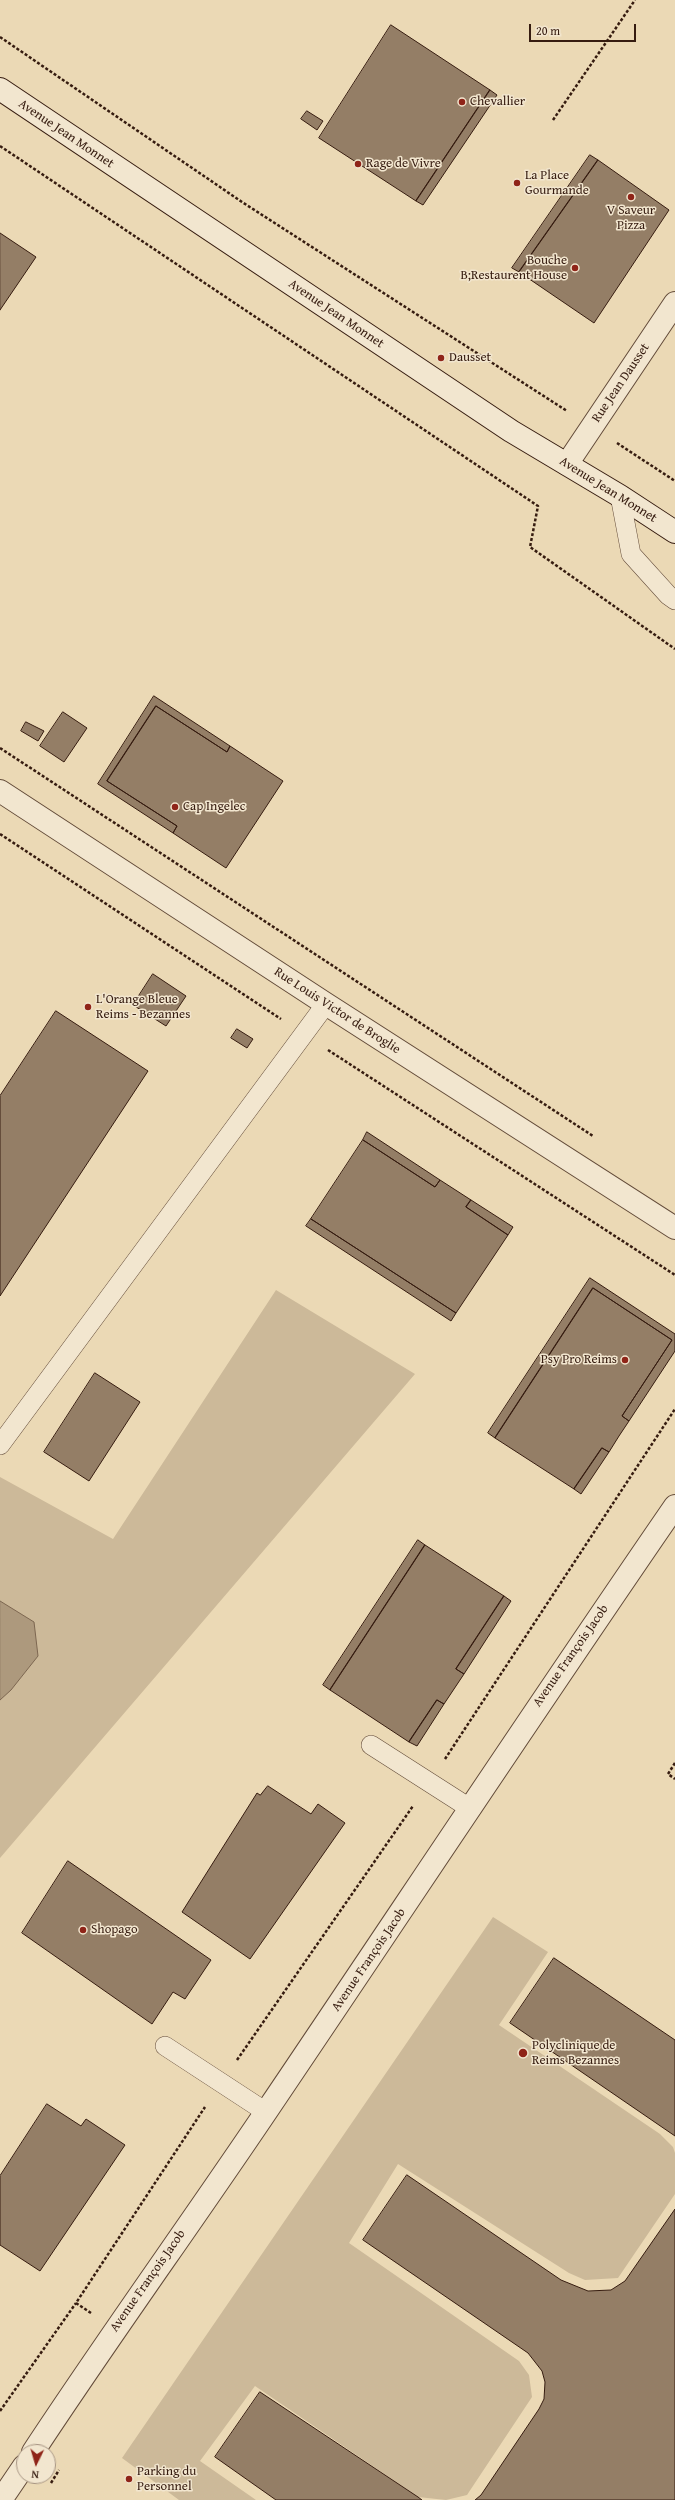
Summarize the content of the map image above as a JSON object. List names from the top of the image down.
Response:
{
  "streets": {
    "street": [
      "Avenue Jean Monnet",
      "Rue Jean Dausset",
      "Rue Louis Victor de Broglie",
      "Avenue François Jacob"
    ]
  },
  "crossings": [
    ["Avenue Jean Monnet", "Rue Jean Dausset"]
  ],
  "places": [
    "Chevallier",
    "Rage de Vivre",
    "La Place Gourmande",
    "V Saveur Pizza",
    "Bouche B;Restaurent House",
    "Dausset",
    "Cap Ingelec",
    "L'Orange Bleue Reims - Bezannes",
    "Psy Pro Reims",
    "Shopago",
    "Polyclinique de Reims Bezannes",
    "Parking du Personnel"
  ],
  "scale_bar": "20 m",
  "north": "bottom"
}
